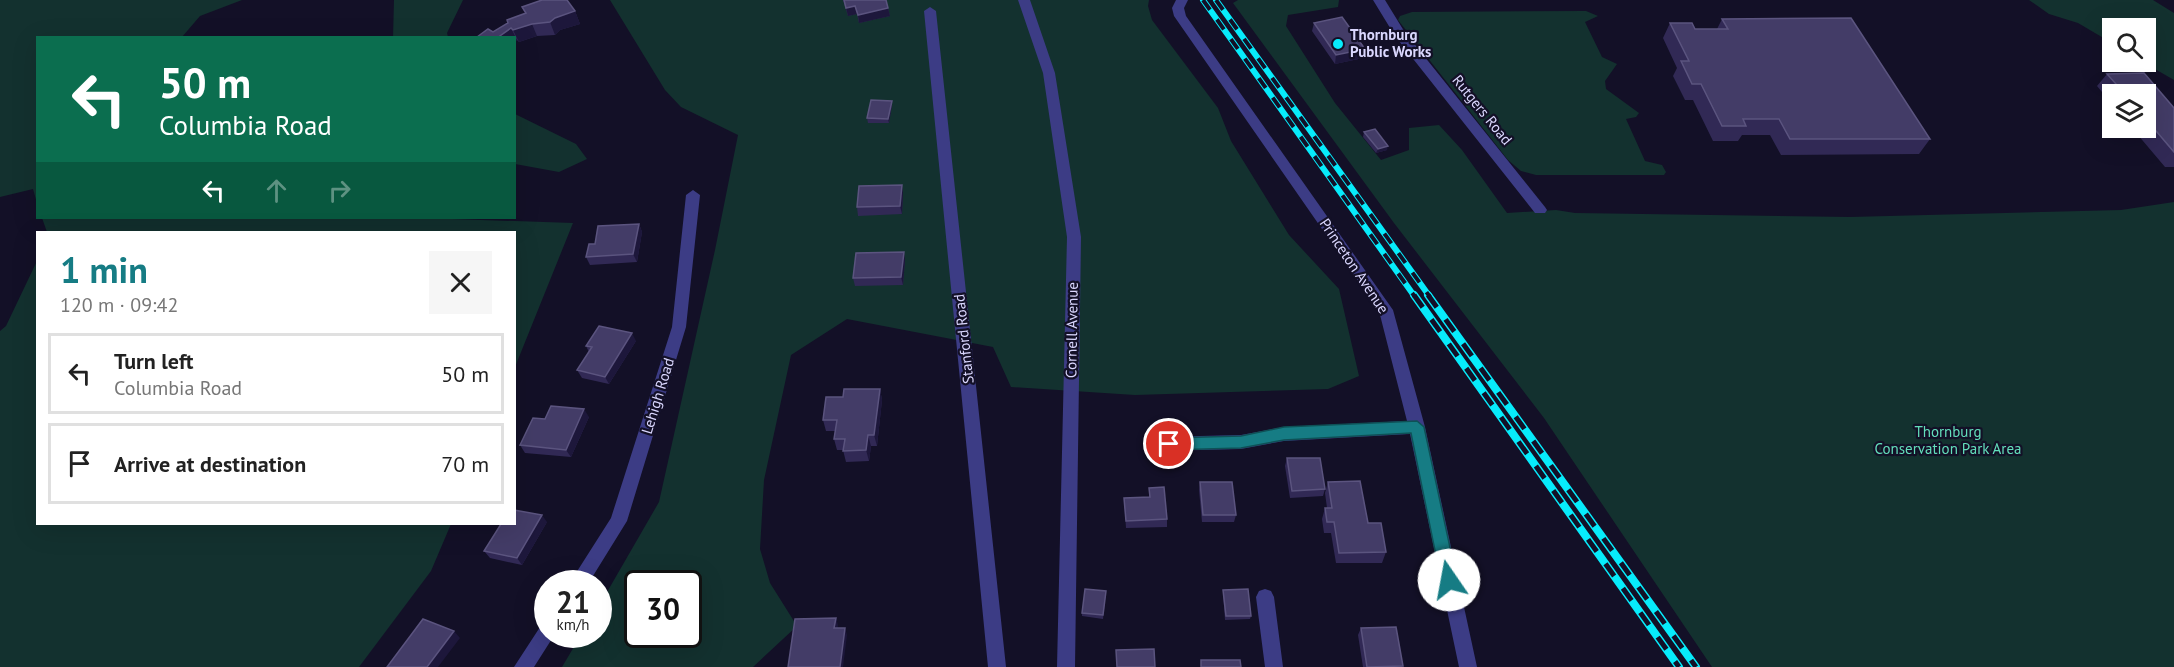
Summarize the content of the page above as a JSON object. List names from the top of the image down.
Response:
{
  "streets": {
    "street": [
      "Rutgers Road",
      "Princeton Avenue",
      "Cornell Avenue",
      "Stanford Road",
      "Lehigh Road"
    ]
  },
  "parks": ["Thornburg Conservation Park Area"],
  "places": ["Thornburg Public Works"],
  "page": {
    "turn": ["50 m", "Columbia Road"],
    "heading": ["1 min", "120 m · 09:42"],
    "list": [
      {
        "name": "Turn left",
        "note": "Columbia Road",
        "value": "50 m"
      },
      {
        "name": "Arrive at destination",
        "value": "70 m"
      }
    ],
    "speed": "21 km/h",
    "limit": "30"
  }
}
